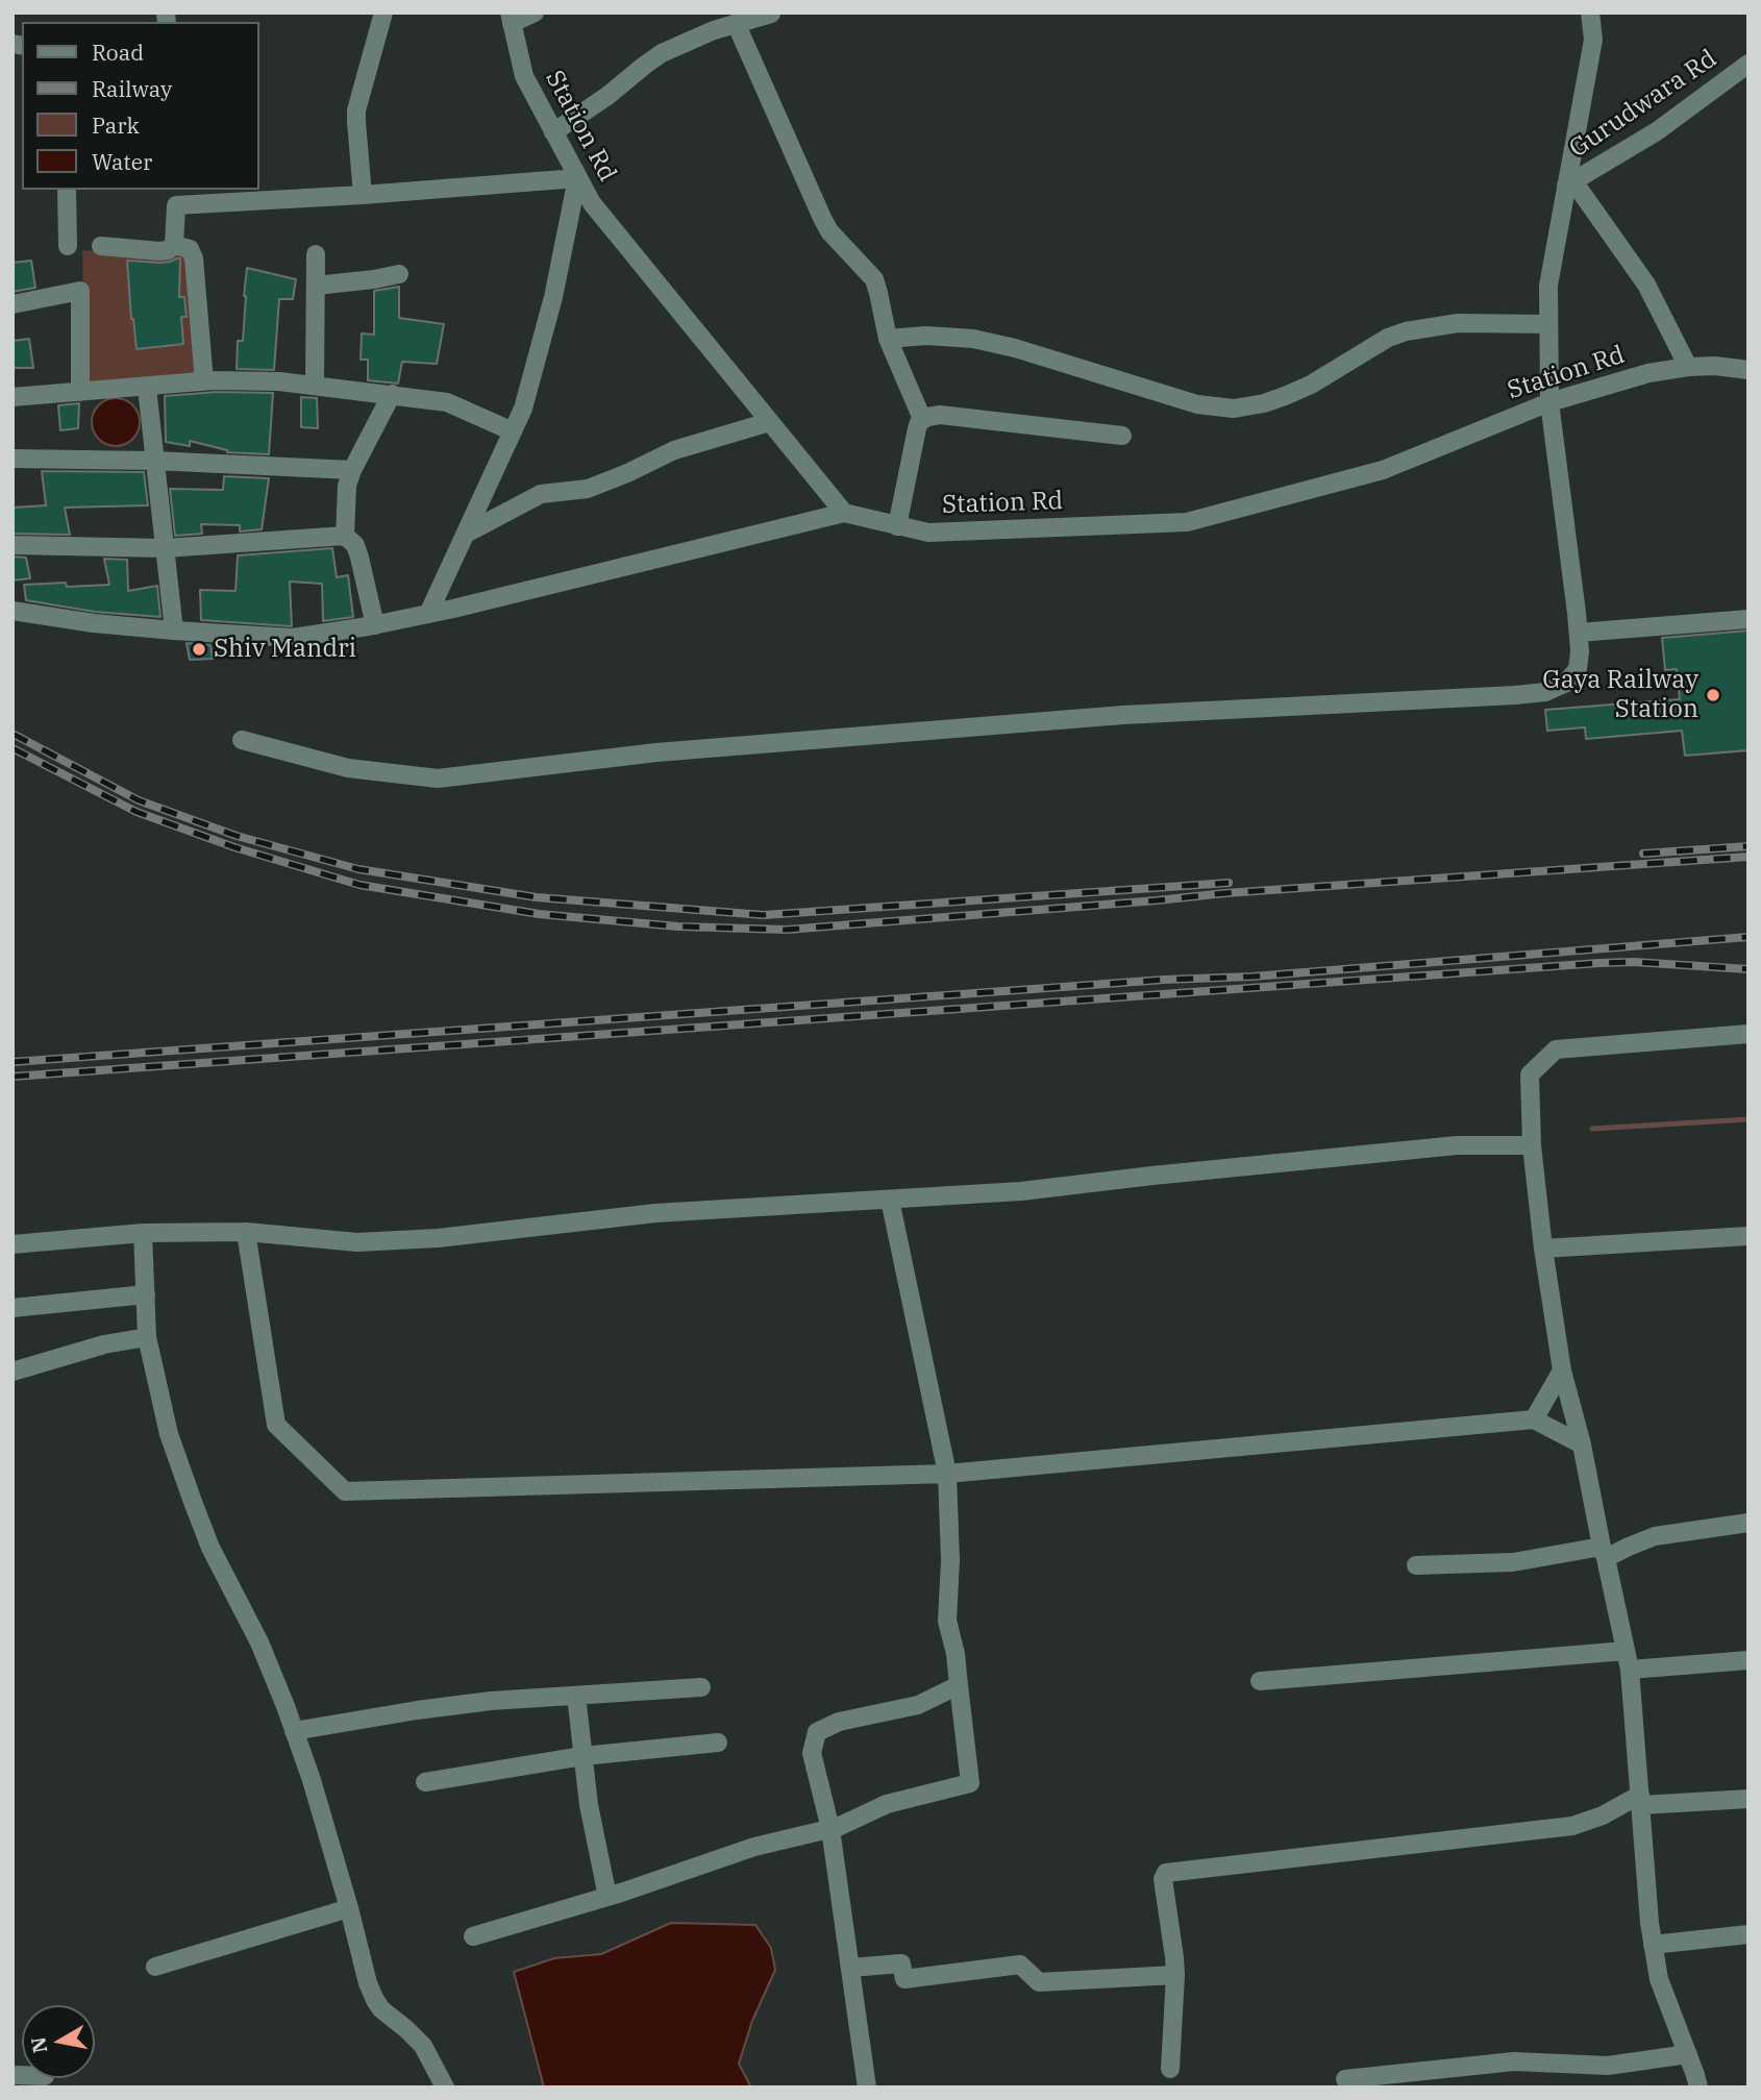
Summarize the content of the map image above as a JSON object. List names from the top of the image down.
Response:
{
  "streets": {
    "street": ["Gurudwara Rd", "Station Rd"]
  },
  "places": ["Shiv Mandri", "Gaya Railway Station"],
  "legend": [
    "Road",
    "Railway",
    "Park",
    "Water"
  ],
  "north": "left"
}
